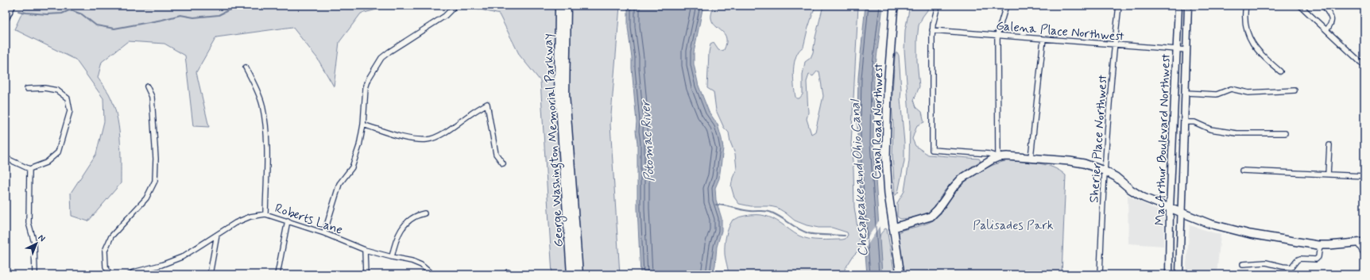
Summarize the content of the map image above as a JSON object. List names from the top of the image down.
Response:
{
  "streets": {
    "highway": ["George Washington Memorial Parkway"],
    "main road": ["Canal Road Northwest", "MacArthur Boulevard Northwest"],
    "street": ["Galena Place Northwest", "Sherier Place Northwest", "Roberts Lane"]
  },
  "crossings": [
    ["Galena Place Northwest", "Sherier Place Northwest"],
    ["Galena Place Northwest", "MacArthur Boulevard Northwest"]
  ],
  "water": ["Potomac River", "Chesapeake and Ohio Canal"],
  "parks": ["Palisades Park"],
  "north": "top right"
}
